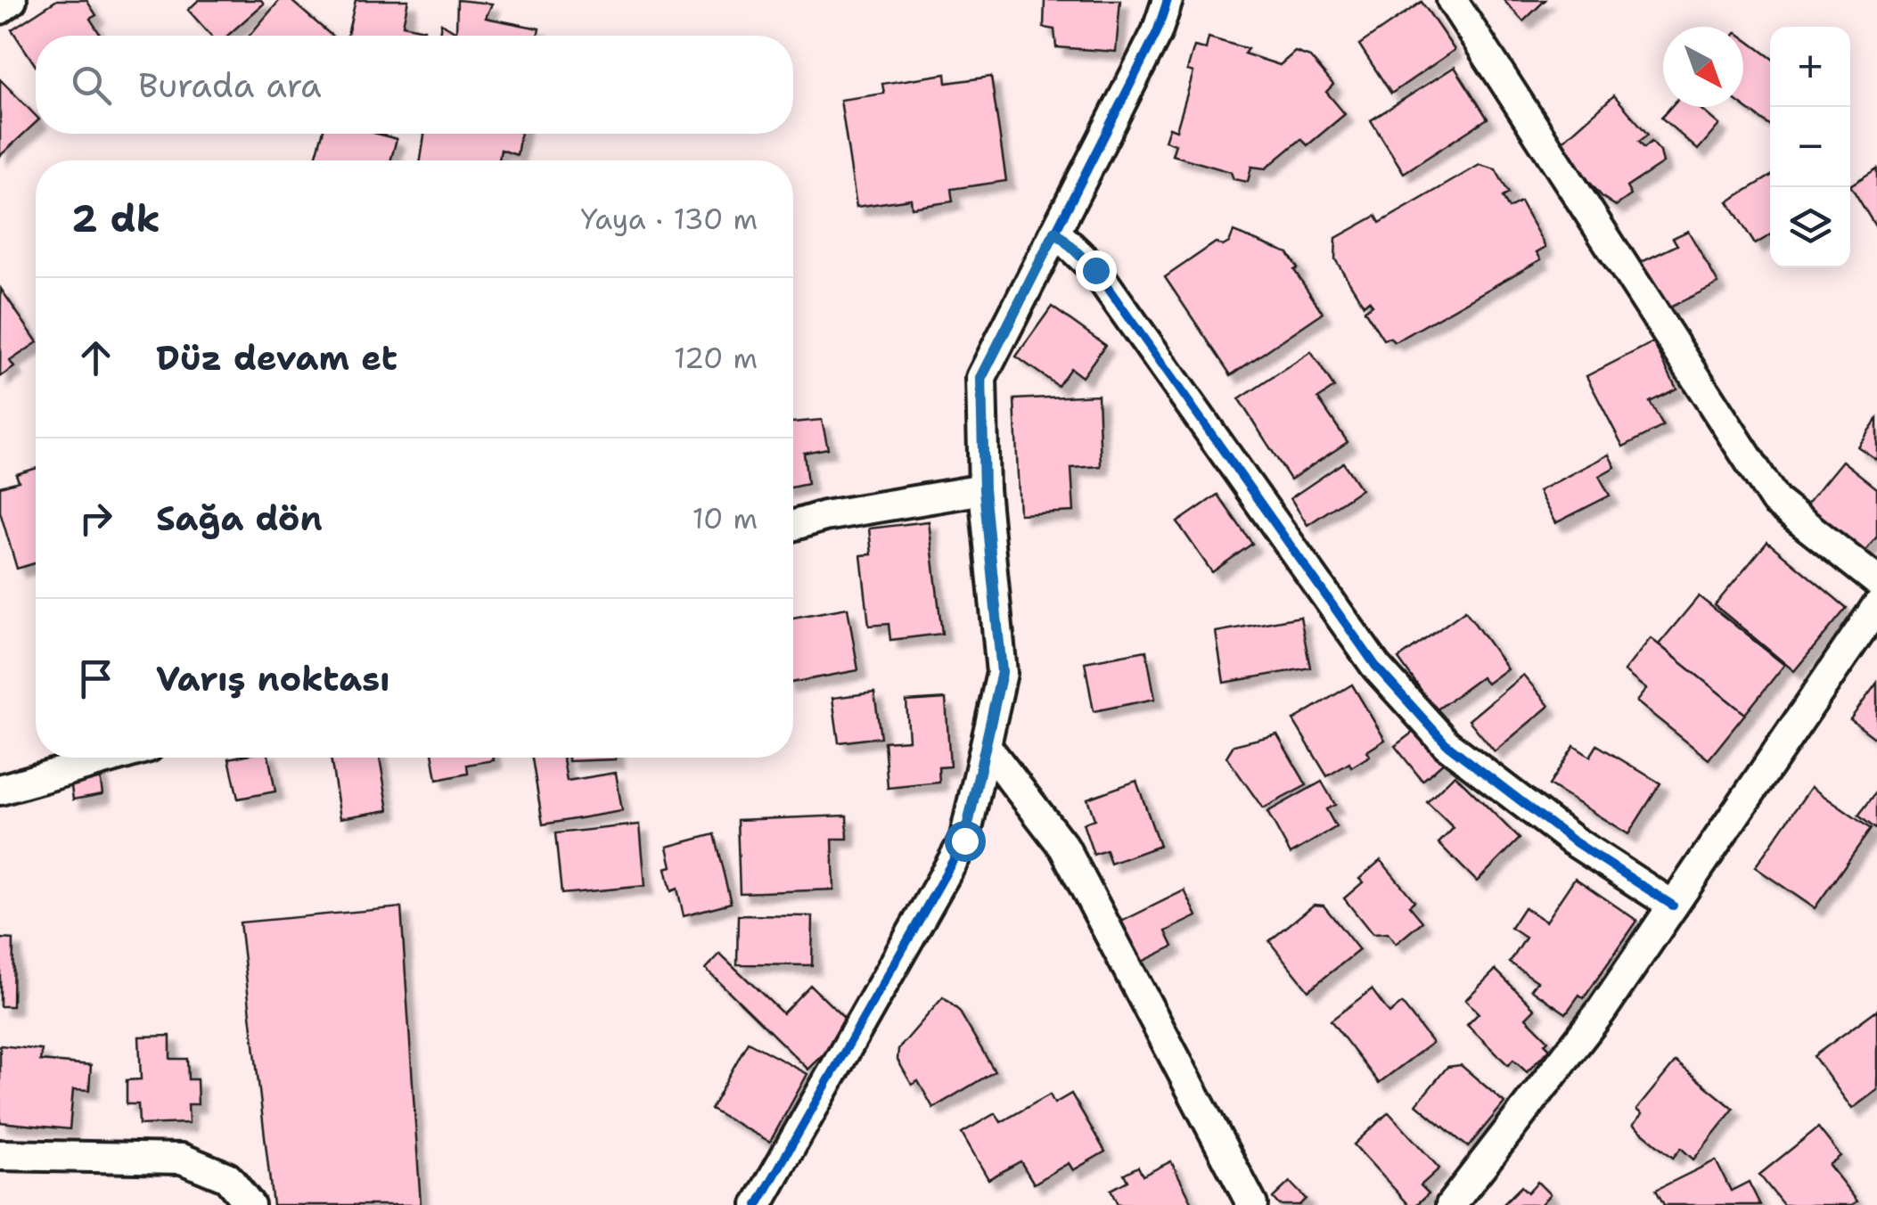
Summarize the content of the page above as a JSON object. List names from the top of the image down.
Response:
{
  "north": "bottom right",
  "page": {
    "map_buttons": ["+", "−"],
    "search": "Burada ara",
    "heading": ["2 dk", "Yaya · 130 m"],
    "list": [
      ["Düz devam et", "120 m"],
      ["Sağa dön", "10 m"],
      "Varış noktası"
    ]
  }
}
